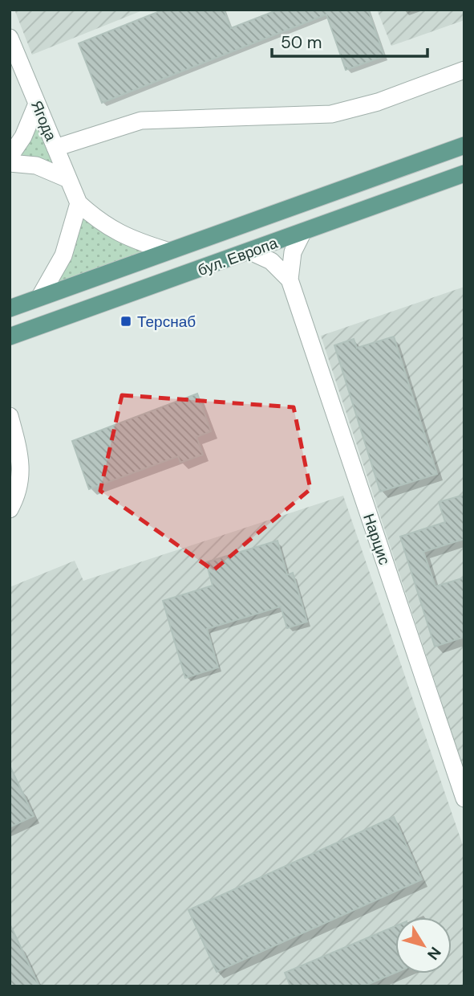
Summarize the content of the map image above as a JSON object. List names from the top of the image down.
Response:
{
  "streets": {
    "main road": ["бул. Европа"],
    "street": ["Ягода", "Нарцис"]
  },
  "places": {
    "transit": ["Терснаб"]
  },
  "scale_bar": "50 m",
  "north": "bottom right"
}
